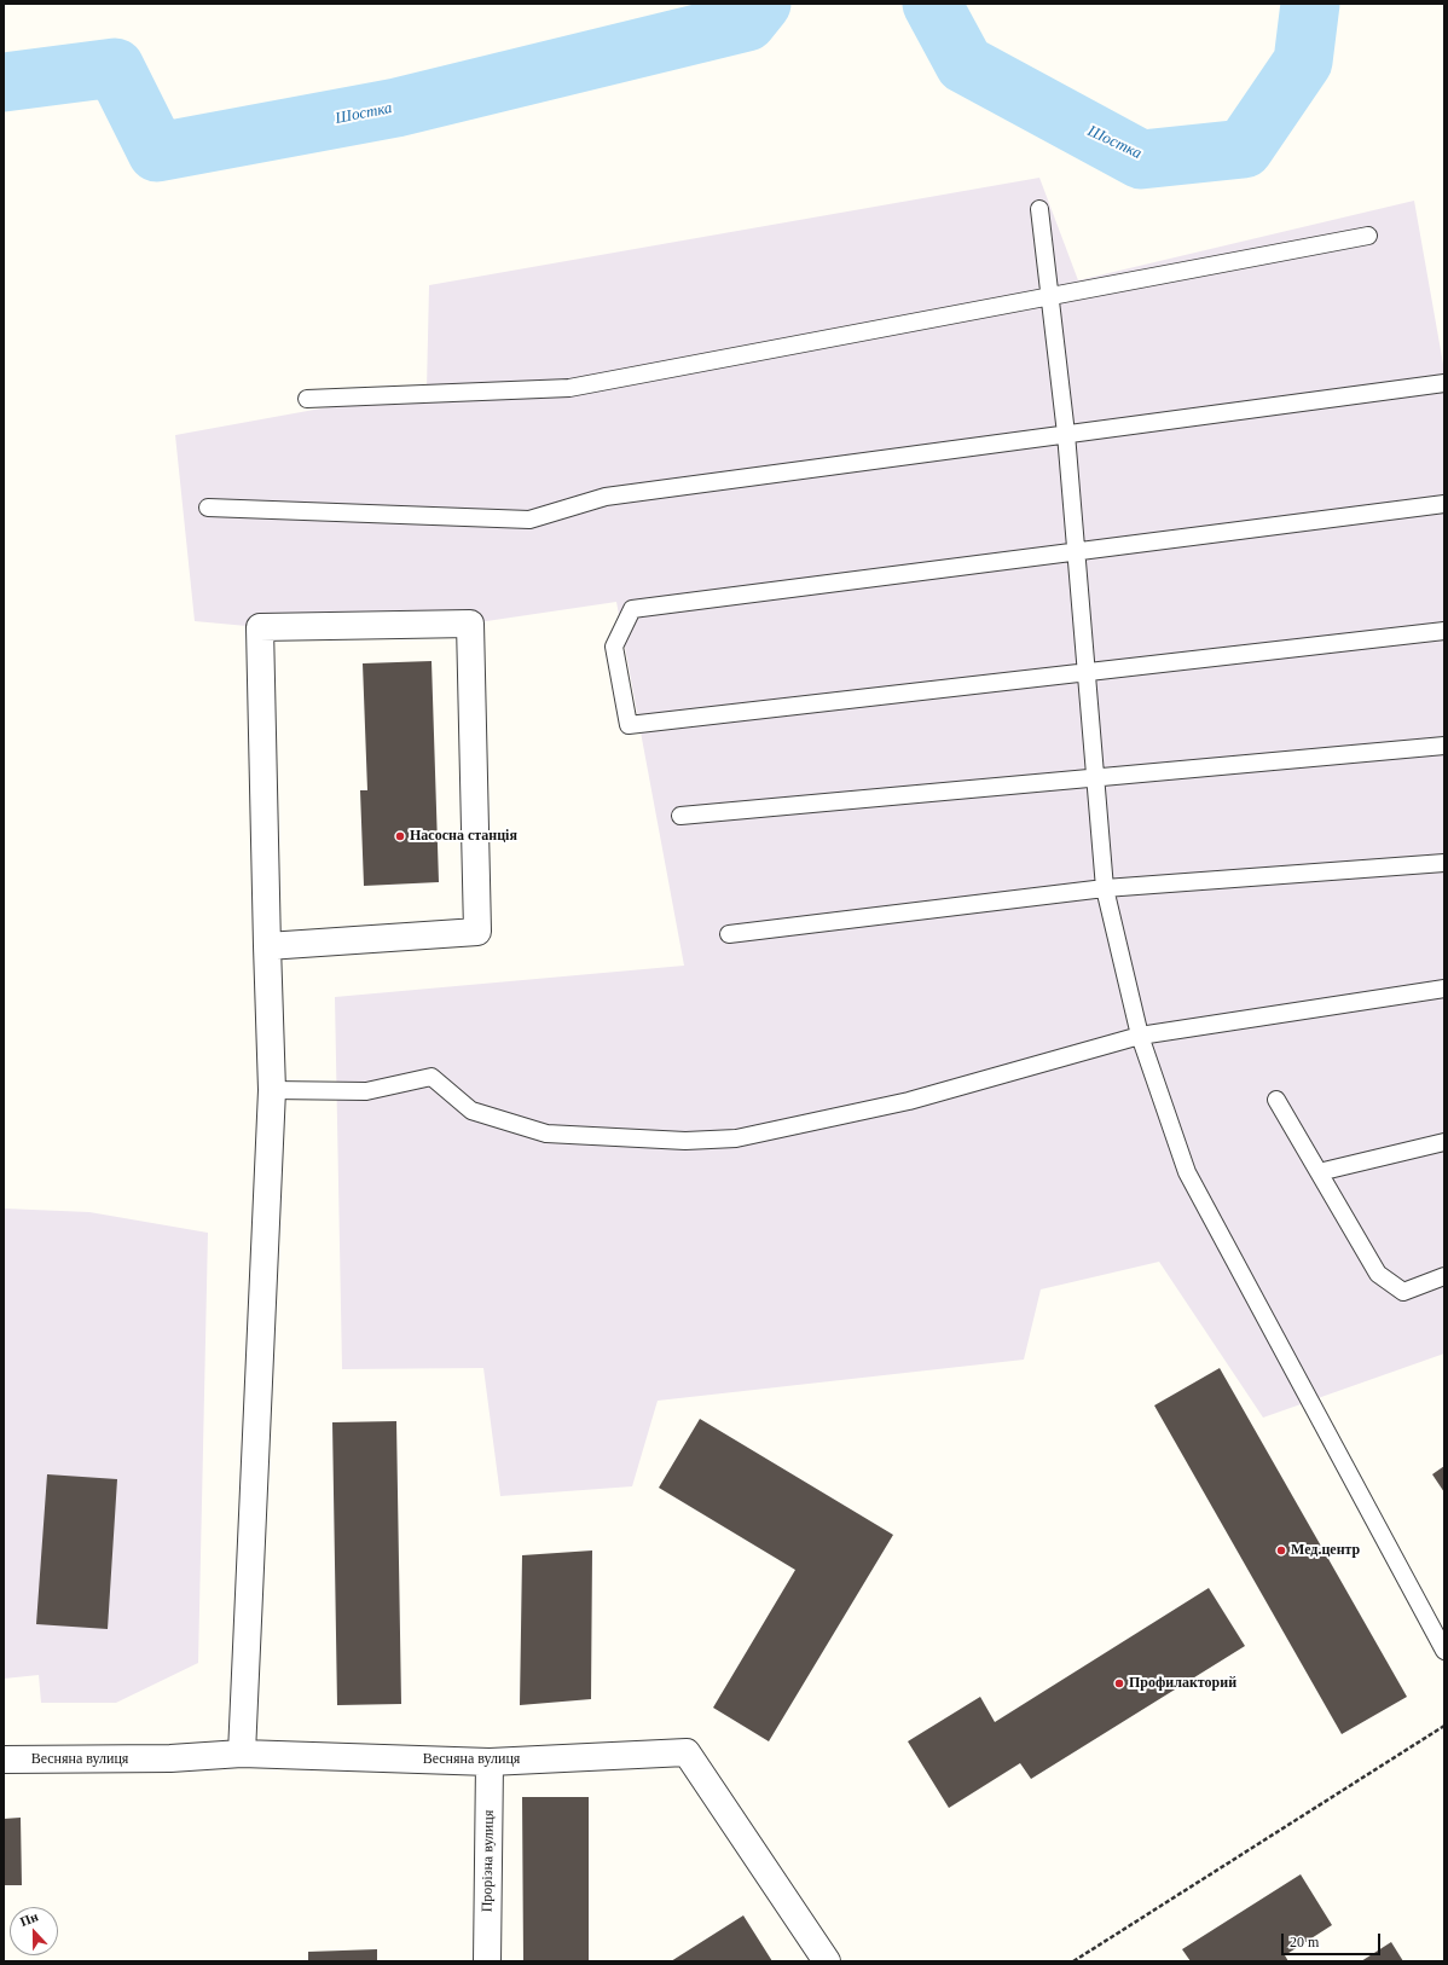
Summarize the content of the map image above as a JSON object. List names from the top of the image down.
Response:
{
  "streets": {
    "street": ["Весняна вулиця", "Прорізна вулиця"]
  },
  "crossings": [
    ["Весняна вулиця", "Прорізна вулиця"]
  ],
  "water": ["Шостка"],
  "places": ["Насосна станція", "Мед.центр", "Профилакторий"],
  "scale_bar": "20 m",
  "north": "top"
}
